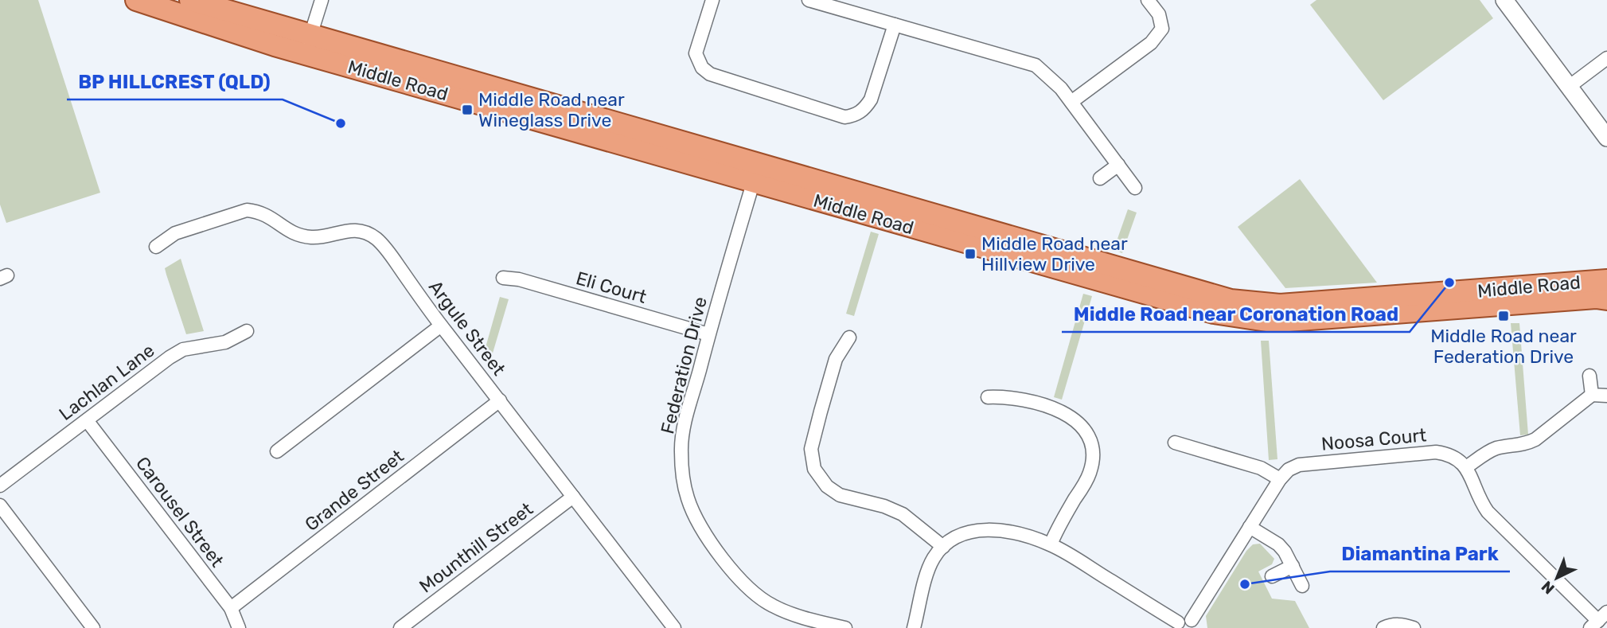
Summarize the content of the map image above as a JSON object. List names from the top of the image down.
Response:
{
  "streets": {
    "main road": ["Middle Road"],
    "street": [
      "Eli Court",
      "Argule Street",
      "Federation Drive",
      "Lachlan Lane",
      "Noosa Court",
      "Grande Street",
      "Carousel Street",
      "Mounthill Street"
    ]
  },
  "crossings": [
    ["Middle Road", "Federation Drive"],
    ["Eli Court", "Federation Drive"],
    ["Argule Street", "Grande Street"],
    ["Argule Street", "Mounthill Street"],
    ["Lachlan Lane", "Carousel Street"],
    ["Grande Street", "Carousel Street"]
  ],
  "places": {
    "transit": ["Middle Road near Wineglass Drive", "Middle Road near Hillview Drive", "Middle Road near Federation Drive"],
    "other": ["BP HILLCREST (QLD)", "Middle Road near Coronation Road", "Diamantina Park"]
  },
  "north": "bottom left"
}
